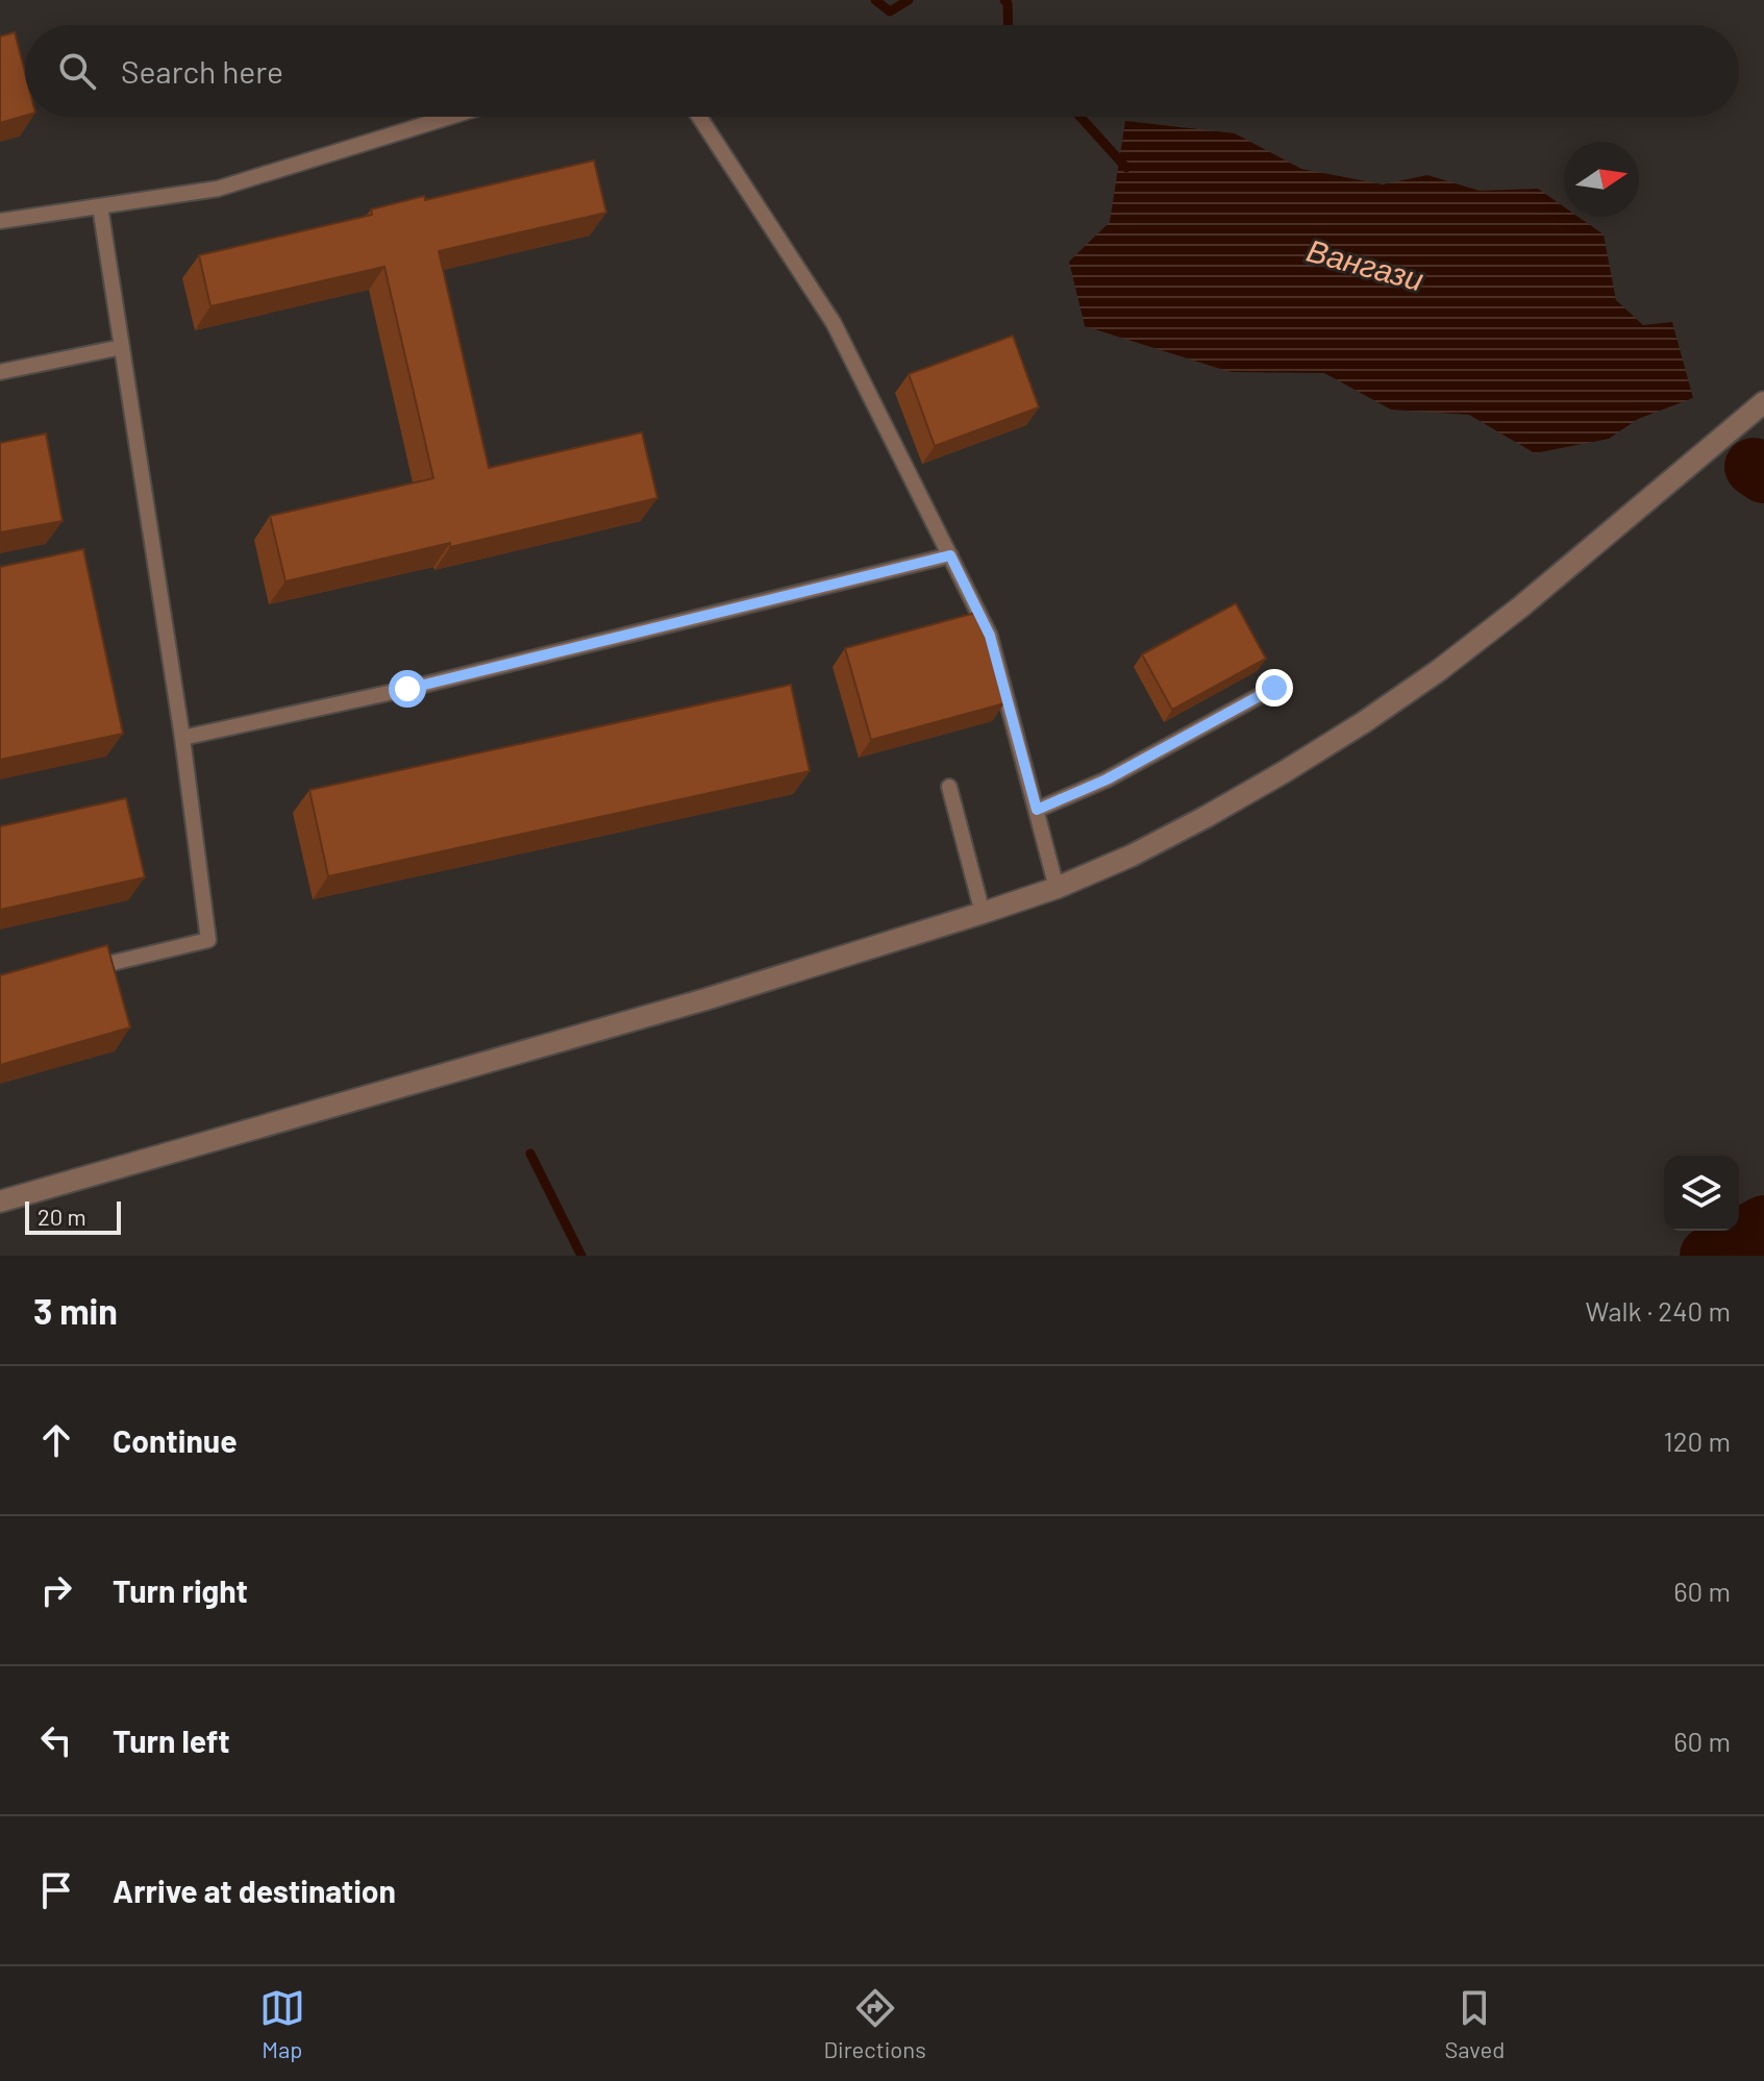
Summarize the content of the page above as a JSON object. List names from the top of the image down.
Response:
{
  "water": ["Вангази"],
  "scale_bar": "20 m",
  "north": "right",
  "page": {
    "search": "Search here",
    "scale": "20 m",
    "heading": ["3 min", "Walk · 240 m"],
    "list": [
      ["Continue", "120 m"],
      ["Turn right", "60 m"],
      ["Turn left", "60 m"],
      "Arrive at destination"
    ],
    "nav": ["Map", "Directions", "Saved"]
  }
}
